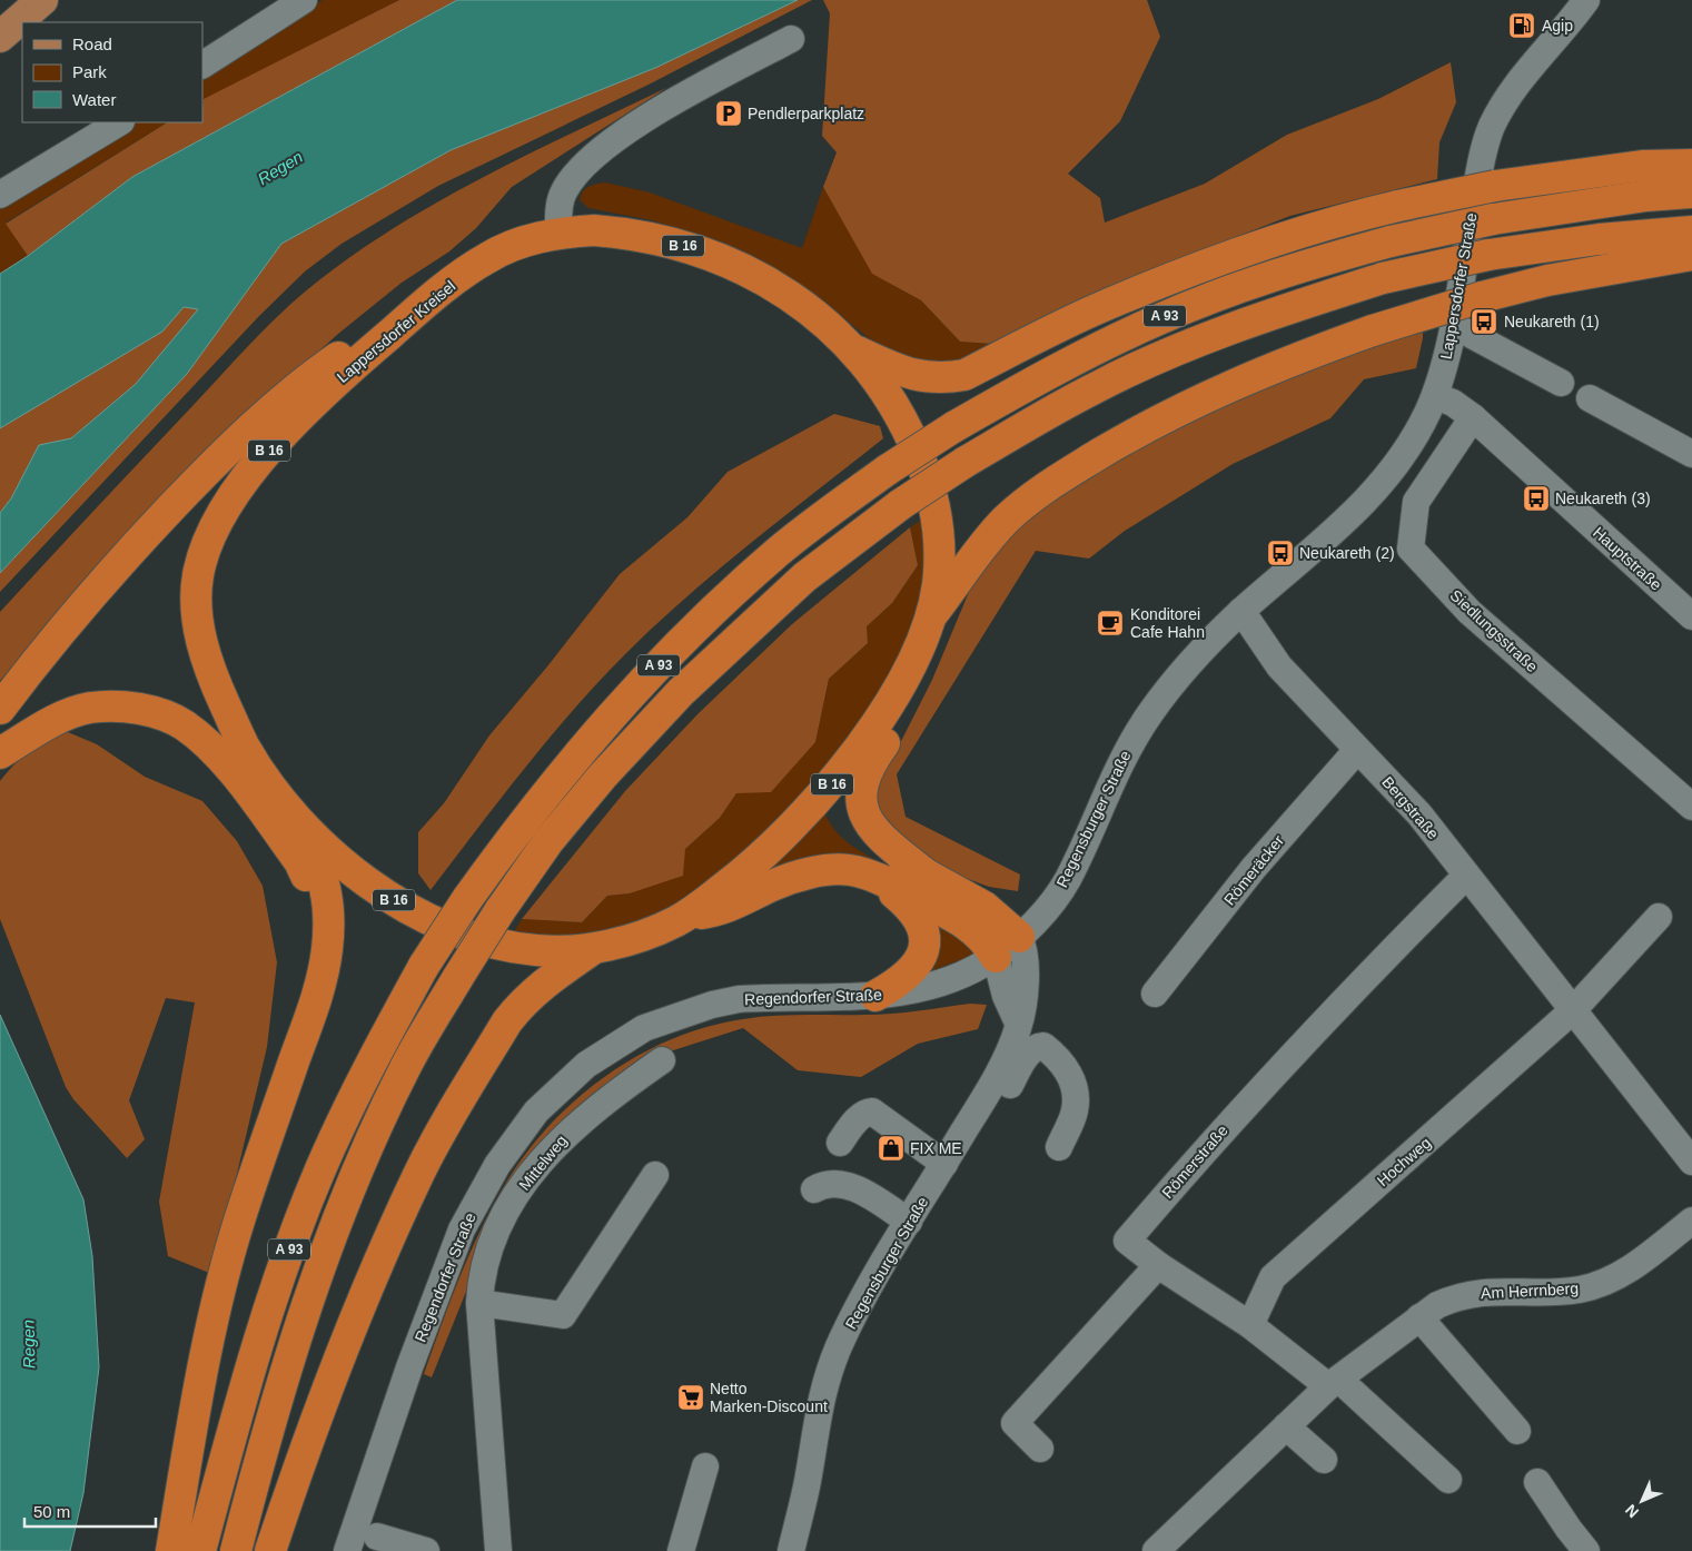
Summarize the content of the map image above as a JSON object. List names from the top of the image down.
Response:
{
  "streets": {
    "highway": ["B 16", "A 93", "Lappersdorfer Kreisel"],
    "street": [
      "Lappersdorfer Straße",
      "Hauptstraße",
      "Siedlungsstraße",
      "Bergstraße",
      "Regensburger Straße",
      "Römeräcker",
      "Regendorfer Straße",
      "Römerstraße",
      "Hochweg",
      "Mittelweg",
      "Am Herrnberg"
    ]
  },
  "crossings": [
    ["B 16", "Lappersdorfer Kreisel"],
    ["B 16", "Regensburger Straße"],
    ["B 16", "Regendorfer Straße"],
    ["Lappersdorfer Straße", "Hauptstraße"],
    ["Lappersdorfer Straße", "Regensburger Straße"],
    ["Hauptstraße", "Siedlungsstraße"],
    ["Bergstraße", "Regensburger Straße"],
    ["Bergstraße", "Römeräcker"],
    ["Bergstraße", "Römerstraße"],
    ["Bergstraße", "Hochweg"],
    ["Regensburger Straße", "Regendorfer Straße"]
  ],
  "water": ["Regen"],
  "places": {
    "fuel station": ["Agip"],
    "parking": ["Pendlerparkplatz"],
    "bus stop": ["Neukareth (1)", "Neukareth (3)", "Neukareth (2)"],
    "cafe": ["Konditorei Cafe Hahn"],
    "shop": ["FIX ME"],
    "supermarket": ["Netto Marken-Discount"]
  },
  "legend": ["Road", "Park", "Water"],
  "scale_bar": "50 m",
  "north": "bottom left"
}
